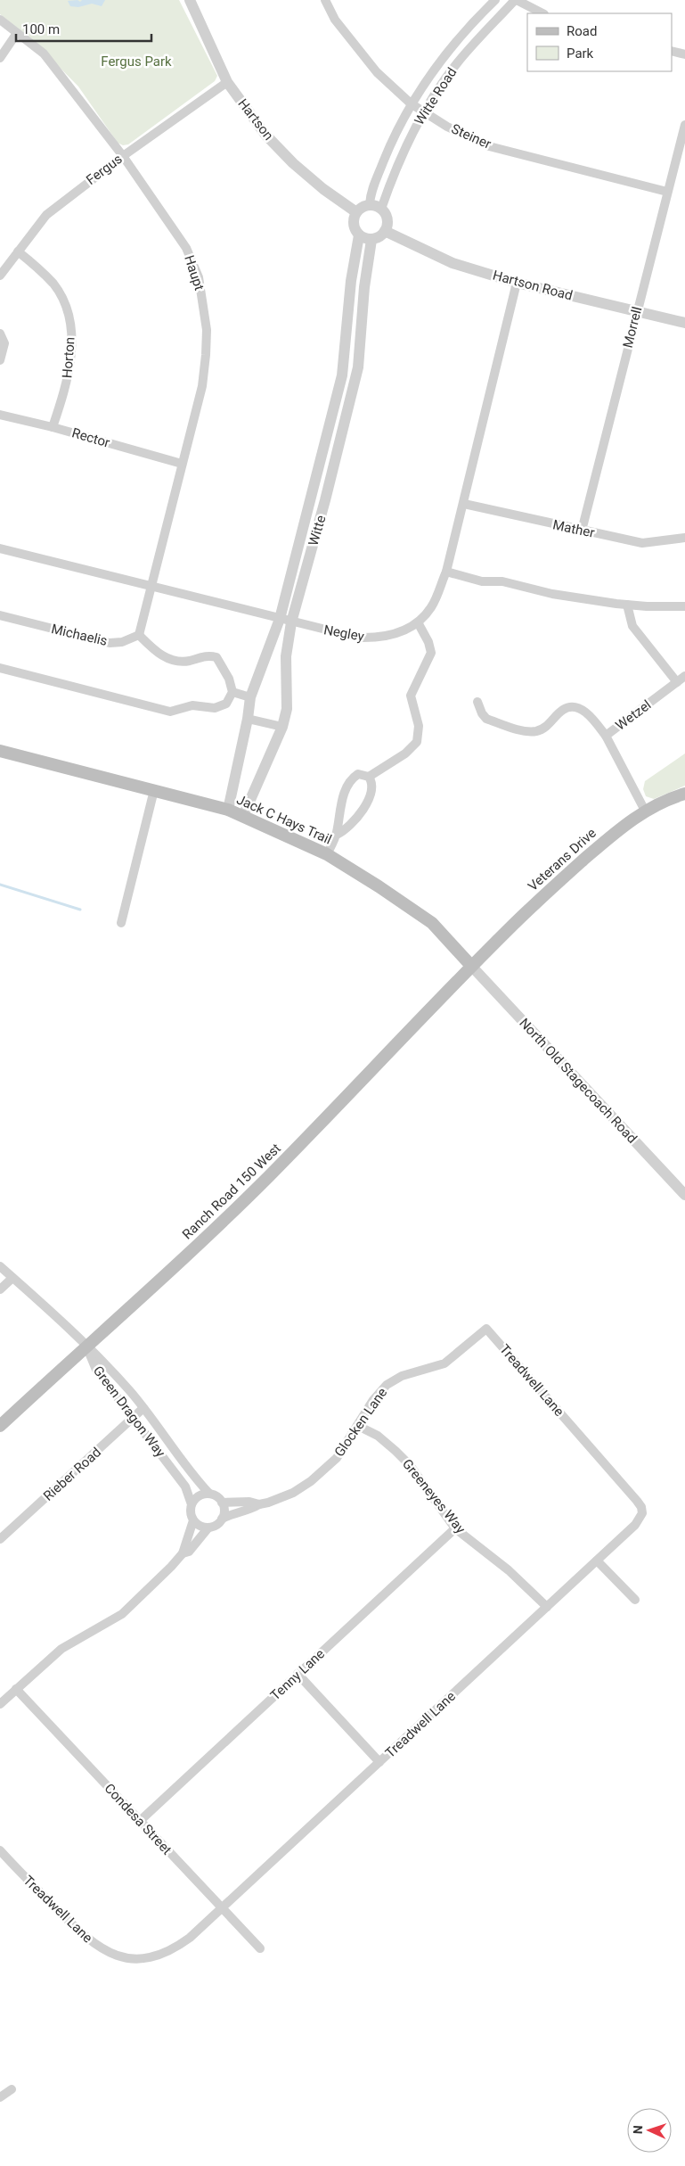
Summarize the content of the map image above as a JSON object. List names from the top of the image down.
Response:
{
  "streets": {
    "main road": ["Jack C Hays Trail", "Veterans Drive", "Ranch Road 150 West"],
    "street": [
      "Witte Road",
      "Hartson",
      "Steiner",
      "Fergus",
      "Haupt",
      "Hartson Road",
      "Morrell",
      "Horton",
      "Rector",
      "Mather",
      "Witte",
      "Negley",
      "Michaelis",
      "Wetzel",
      "North Old Stagecoach Road",
      "Treadwell Lane",
      "Green Dragon Way",
      "Glocken Lane",
      "Rieber Road",
      "Greeneyes Way",
      "Tenny Lane",
      "Condesa Street"
    ]
  },
  "crossings": [
    ["Witte Road", "Hartson"],
    ["Witte Road", "Steiner"],
    ["Witte Road", "Hartson Road"],
    ["Witte Road", "Witte"],
    ["Hartson", "Fergus"],
    ["Hartson", "Hartson Road"],
    ["Hartson", "Witte"],
    ["Steiner", "Morrell"],
    ["Fergus", "Haupt"],
    ["Fergus", "Horton"],
    ["Haupt", "Rector"],
    ["Haupt", "Negley"],
    ["Haupt", "Michaelis"],
    ["Hartson Road", "Morrell"],
    ["Hartson Road", "Witte"],
    ["Hartson Road", "Negley"],
    ["Morrell", "Mather"],
    ["Horton", "Rector"],
    ["Mather", "Negley"],
    ["Witte", "Negley"],
    ["Witte", "Jack C Hays Trail"],
    ["Wetzel", "Veterans Drive"],
    ["Jack C Hays Trail", "Veterans Drive"],
    ["Jack C Hays Trail", "North Old Stagecoach Road"],
    ["Jack C Hays Trail", "Ranch Road 150 West"],
    ["Veterans Drive", "North Old Stagecoach Road"],
    ["Veterans Drive", "Ranch Road 150 West"],
    ["North Old Stagecoach Road", "Ranch Road 150 West"],
    ["Ranch Road 150 West", "Green Dragon Way"],
    ["Treadwell Lane", "Glocken Lane"],
    ["Treadwell Lane", "Greeneyes Way"],
    ["Treadwell Lane", "Condesa Street"],
    ["Green Dragon Way", "Glocken Lane"],
    ["Green Dragon Way", "Rieber Road"],
    ["Glocken Lane", "Greeneyes Way"],
    ["Greeneyes Way", "Tenny Lane"],
    ["Tenny Lane", "Condesa Street"]
  ],
  "parks": ["Fergus Park"],
  "legend": ["Road", "Park"],
  "scale_bar": "100 m",
  "north": "left"
}
